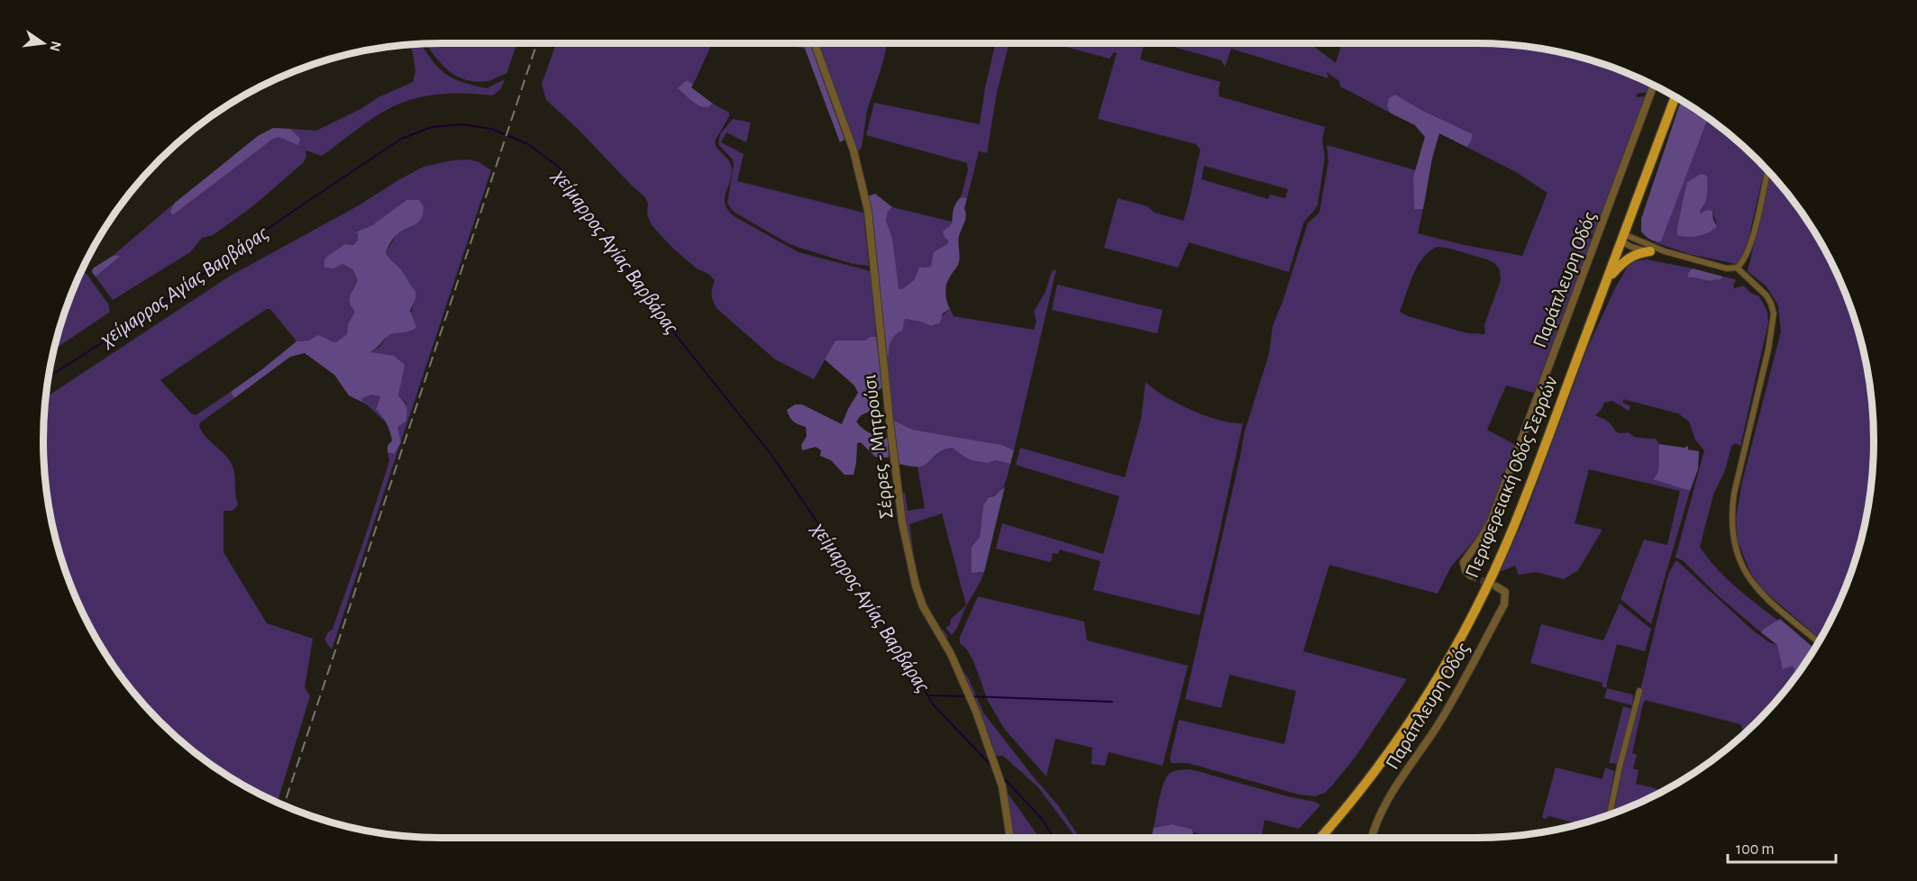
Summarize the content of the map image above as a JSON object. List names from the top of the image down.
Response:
{
  "streets": {
    "main road": ["Περιφερειακή Οδός Σερρών"],
    "street": ["Παράπλευρη Οδός", "Σέρρες - Μητρούσι"]
  },
  "water": ["χείμαρρος Αγίας Βαρβάρας"],
  "scale_bar": "100 m",
  "north": "right"
}
